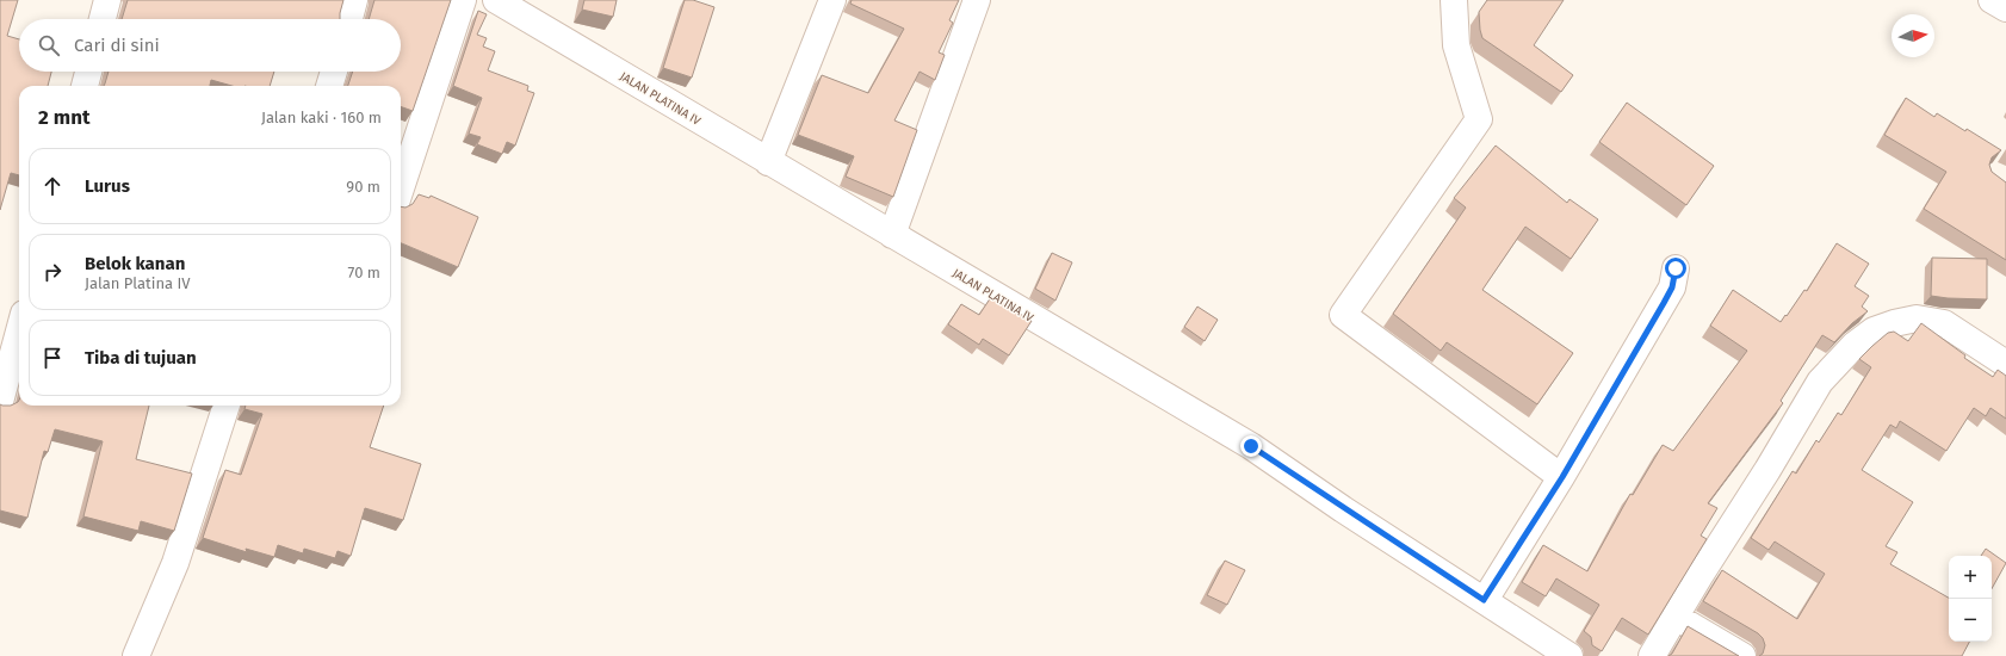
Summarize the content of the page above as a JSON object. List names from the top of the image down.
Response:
{
  "streets": {
    "street": ["JALAN PLATINA IV"]
  },
  "north": "right",
  "page": {
    "search": "Cari di sini",
    "heading": ["2 mnt", "Jalan kaki · 160 m"],
    "list": [
      ["Lurus", "90 m"],
      ["Belok kanan", "Jalan Platina IV", "70 m"],
      "Tiba di tujuan"
    ],
    "map_buttons": ["+", "−"]
  }
}
